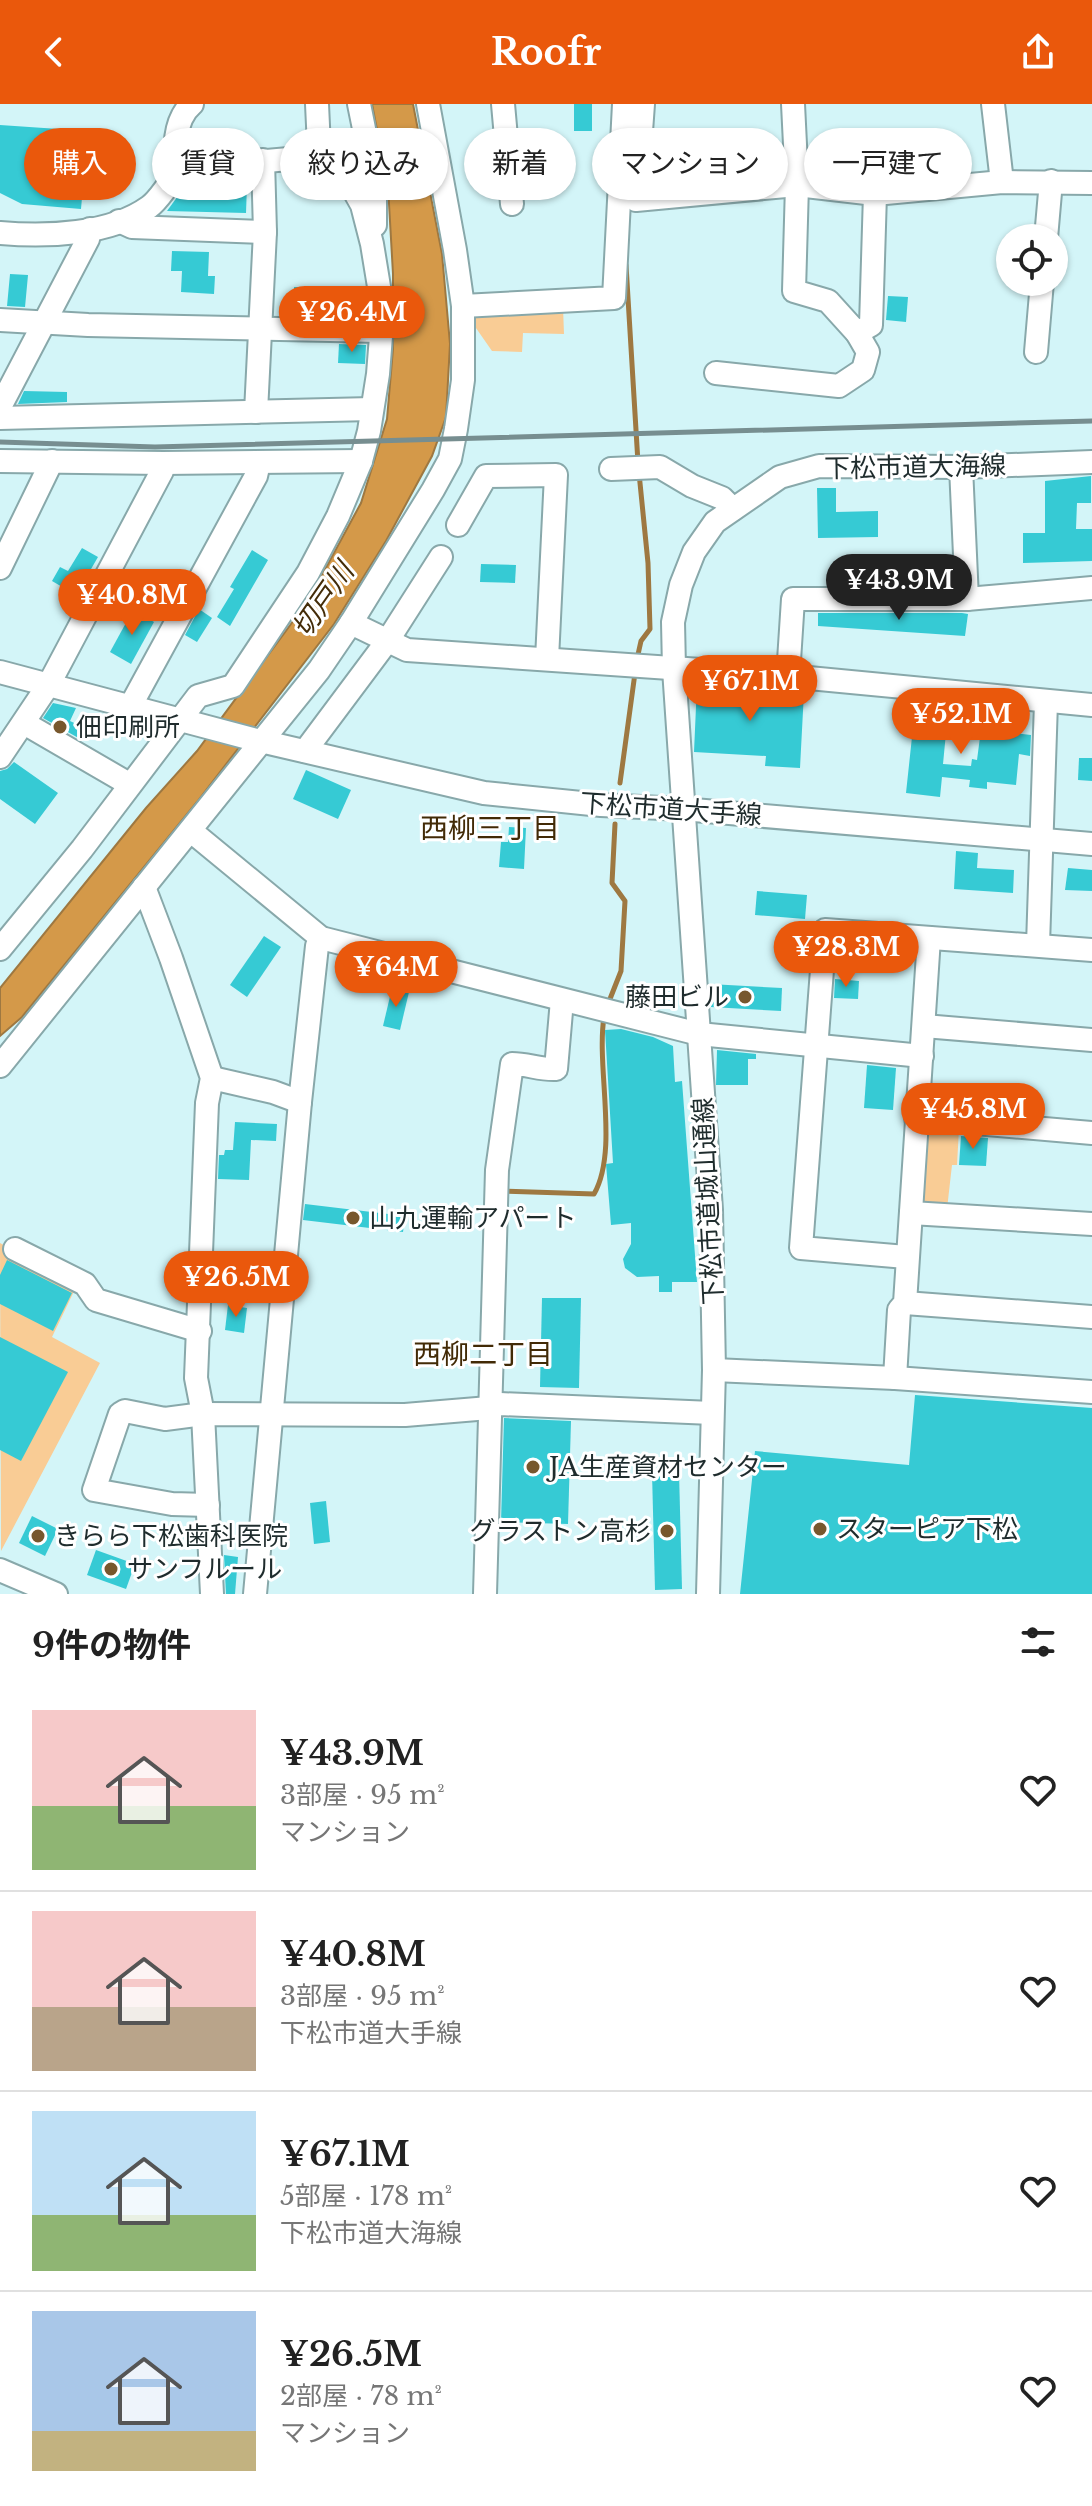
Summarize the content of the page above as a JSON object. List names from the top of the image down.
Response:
{
  "streets": {
    "street": ["下松市道大海線", "下松市道大手線", "下松市道城山通線"]
  },
  "crossings": [
    ["下松市道大海線", "下松市道大手線"],
    ["下松市道大海線", "下松市道城山通線"],
    ["下松市道大手線", "下松市道城山通線"]
  ],
  "districts": ["西柳三丁目", "西柳二丁目"],
  "water": ["切戸川"],
  "places": [
    "佃印刷所",
    "藤田ビル",
    "山九運輸アパート",
    "JA生産資材センター",
    "スターピア下松",
    "グラストン高杉",
    "きらら下松歯科医院",
    "サンフルール"
  ],
  "page": {
    "header": "Roofr",
    "chip": [
      "購入",
      "賃貸",
      "絞り込み",
      "新着",
      "マンション",
      "一戸建て"
    ],
    "price": [
      "¥26.4M",
      "¥43.9M",
      "¥40.8M",
      "¥67.1M",
      "¥52.1M",
      "¥28.3M",
      "¥64M",
      "¥45.8M",
      "¥26.5M"
    ],
    "heading": "9件の物件",
    "list": [
      {
        "name": "¥43.9M",
        "note": "3部屋 · 95 m² · マンション"
      },
      {
        "name": "¥40.8M",
        "note": "3部屋 · 95 m² · 下松市道大手線"
      },
      {
        "name": "¥67.1M",
        "note": "5部屋 · 178 m² · 下松市道大海線"
      },
      {
        "name": "¥26.5M",
        "note": "2部屋 · 78 m² · マンション"
      }
    ]
  }
}
